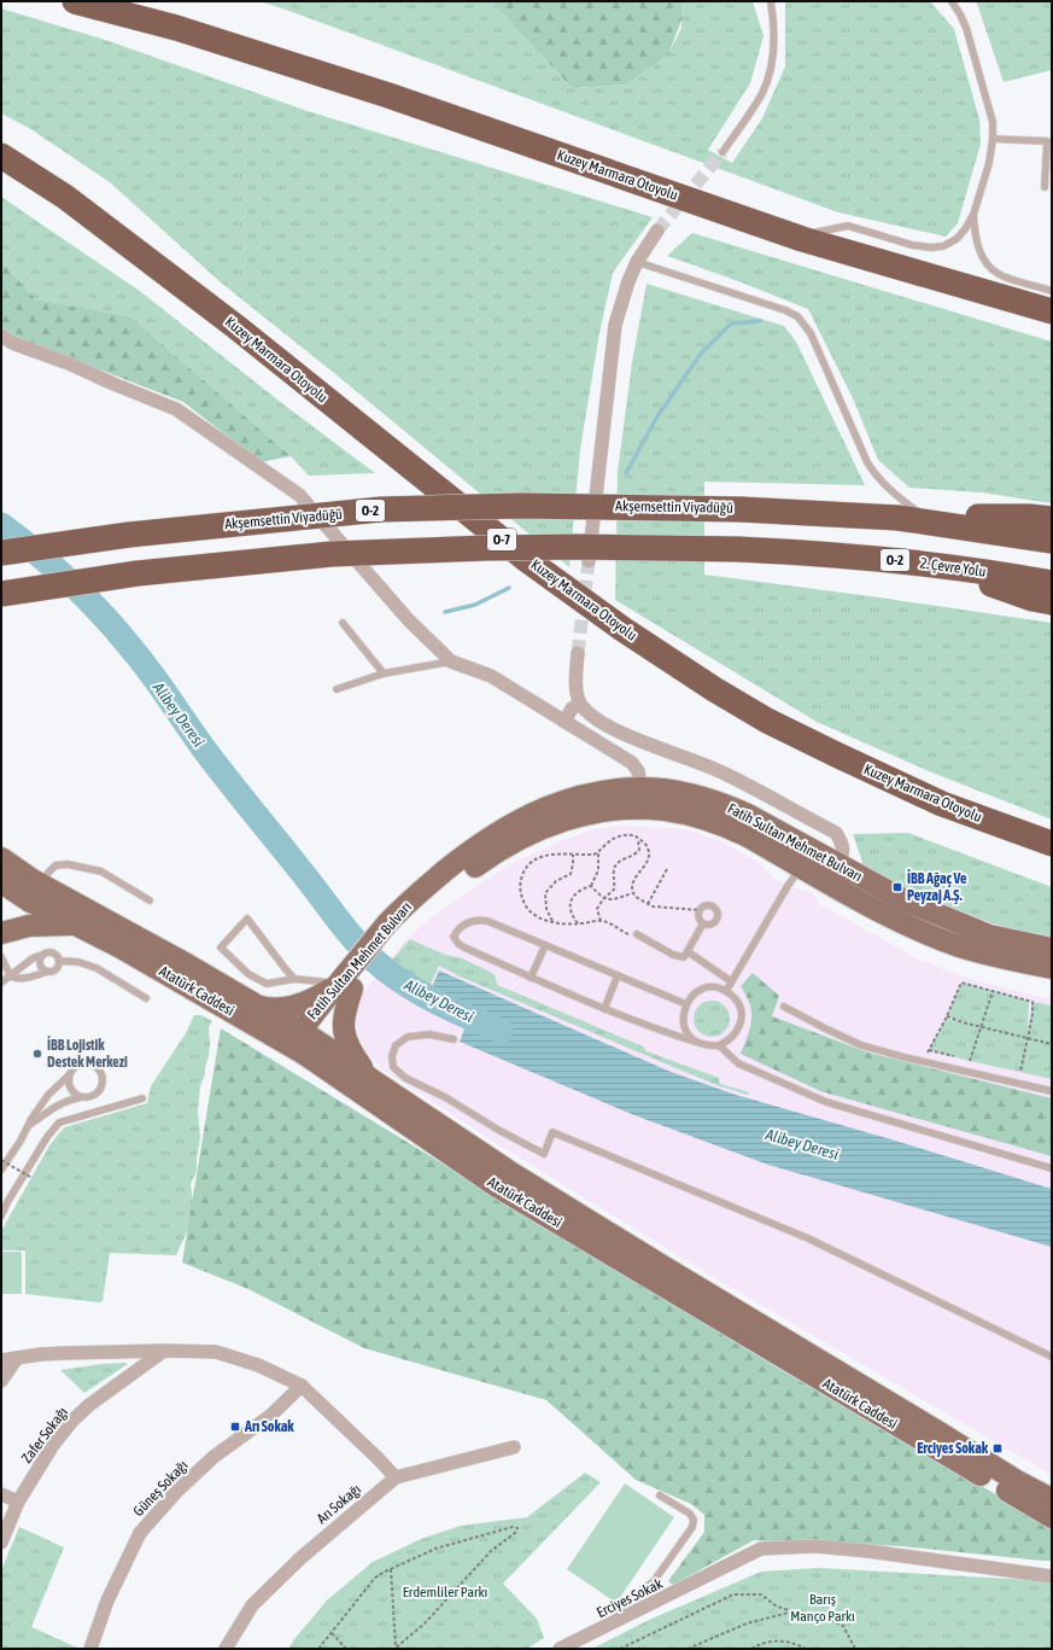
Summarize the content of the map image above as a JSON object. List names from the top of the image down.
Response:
{
  "streets": {
    "highway": [
      "Kuzey Marmara Otoyolu",
      "Akşemsettin Viyadüğü",
      "O-2",
      "O-7",
      "2. Çevre Yolu"
    ],
    "main road": ["Fatih Sultan Mehmet Bulvarı", "Atatürk Caddesi"],
    "street": [
      "Zafer Sokağı",
      "Güneş Sokağı",
      "Arı Sokağı",
      "Erciyes Sokak"
    ]
  },
  "crossings": [
    ["Akşemsettin Viyadüğü", "O-2"],
    ["Fatih Sultan Mehmet Bulvarı", "Atatürk Caddesi"]
  ],
  "water": ["Alibey Deresi"],
  "parks": ["Erdemliler Parkı", "Barış Manço Parkı"],
  "places": {
    "transit": ["İBB Ağaç Ve Peyzaj A.Ş.", "Arı Sokak", "Erciyes Sokak"],
    "other": ["İBB Lojistik Destek Merkezi"]
  }
}
